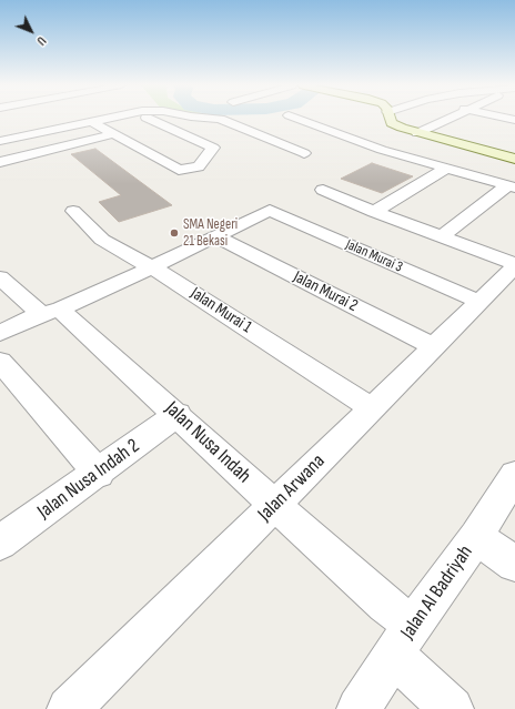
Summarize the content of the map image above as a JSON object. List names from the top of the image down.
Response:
{
  "streets": {
    "street": [
      "Jalan Murai 3",
      "Jalan Murai 2",
      "Jalan Murai 1",
      "Jalan Nusa Indah",
      "Jalan Nusa Indah 2",
      "Jalan Arwana",
      "Jalan Al Badriyah"
    ]
  },
  "crossings": [
    ["Jalan Murai 3", "Jalan Murai 2"],
    ["Jalan Murai 3", "Jalan Arwana"],
    ["Jalan Murai 2", "Jalan Arwana"],
    ["Jalan Murai 1", "Jalan Arwana"],
    ["Jalan Nusa Indah", "Jalan Nusa Indah 2"],
    ["Jalan Nusa Indah", "Jalan Arwana"],
    ["Jalan Nusa Indah", "Jalan Al Badriyah"]
  ],
  "places": ["SMA Negeri 21 Bekasi"],
  "north": "bottom right"
}
